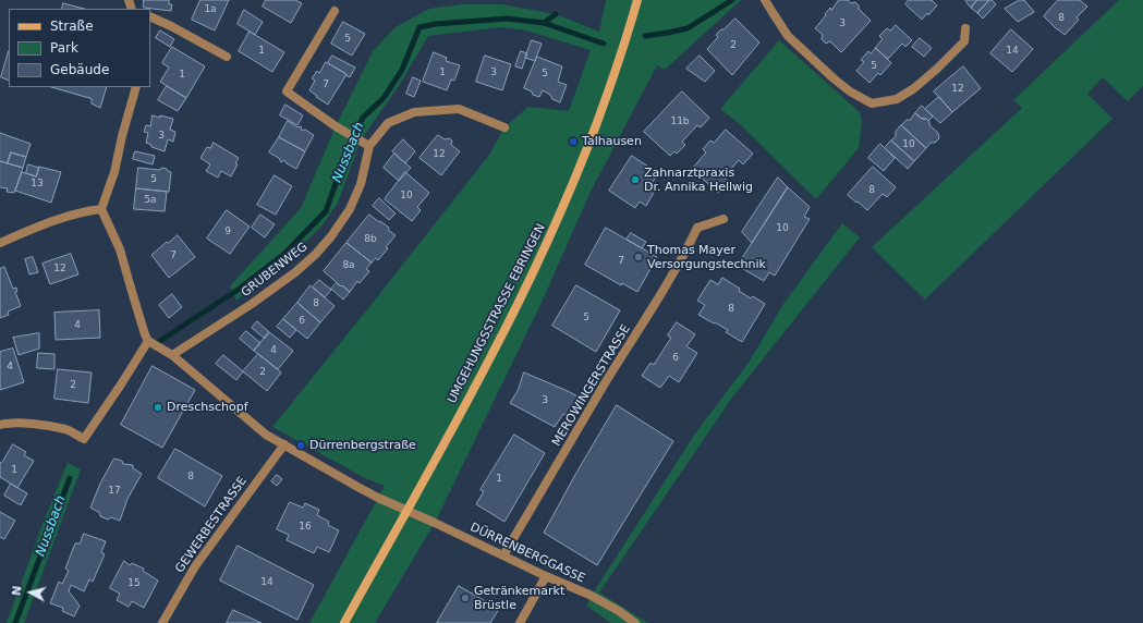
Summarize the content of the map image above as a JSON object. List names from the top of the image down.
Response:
{
  "streets": {
    "street": [
      "GRUBENWEG",
      "UMGEHUNGSSTRASSE EBRINGEN",
      "MEROWINGERSTRASSE",
      "GEWERBESTRASSE",
      "DÜRRENBERGGASSE"
    ]
  },
  "crossings": [
    ["UMGEHUNGSSTRASSE EBRINGEN", "DÜRRENBERGGASSE"],
    ["MEROWINGERSTRASSE", "DÜRRENBERGGASSE"]
  ],
  "water": ["Nussbach"],
  "places": [
    "Talhausen",
    "Zahnarztpraxis Dr. Annika Hellwig",
    "Thomas Mayer Versorgungstechnik",
    "Dreschschopf",
    "Dürrenbergstraße",
    "Getränkemarkt Brüstle"
  ],
  "house_numbers": [
    "1a",
    "8",
    "3",
    "5",
    "2",
    "1",
    "14",
    "5",
    "1",
    "3",
    "5",
    "1",
    "7",
    "12",
    "11b",
    "3",
    "10",
    "12",
    "5",
    "13",
    "8",
    "10",
    "5a",
    "10",
    "9",
    "8b",
    "7",
    "7",
    "8a",
    "12",
    "8",
    "8",
    "5",
    "6",
    "4",
    "4",
    "6",
    "4",
    "2",
    "2",
    "3",
    "1",
    "8",
    "1",
    "17",
    "16",
    "14",
    "15"
  ],
  "legend": ["Straße", "Park", "Gebäude"],
  "north": "left"
}
